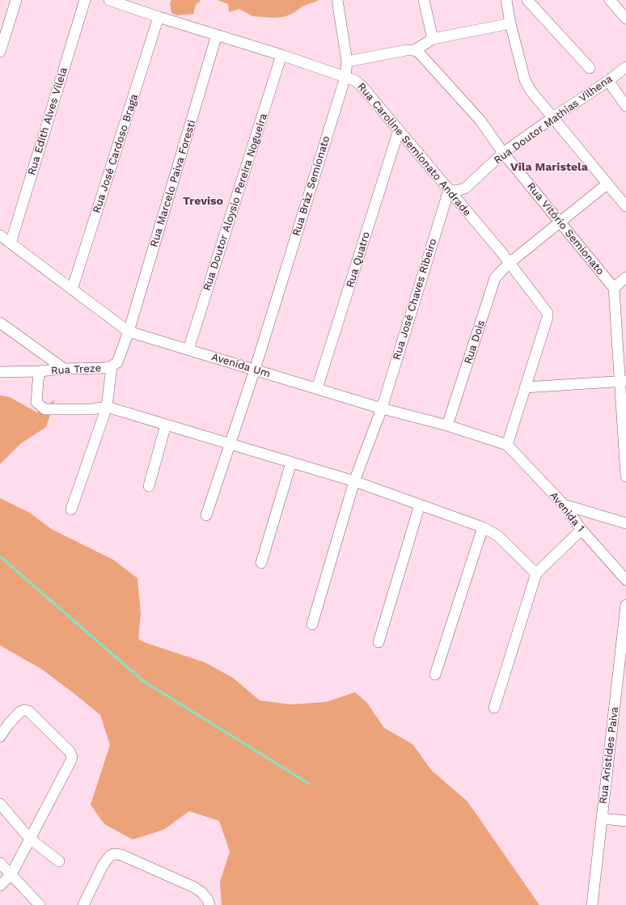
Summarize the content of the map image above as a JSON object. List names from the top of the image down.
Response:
{
  "streets": {
    "street": [
      "Rua Doutor Mathias Vilhena",
      "Rua Edith Alves Vilela",
      "Rua Caroline Semionato Andrade",
      "Rua José Cardoso Braga",
      "Rua Marcelo Paiva Foresti",
      "Rua Bráz Semionato",
      "Rua Doutor Aloysio Pereira Nogueira",
      "Rua Vitório Semionato",
      "Rua Quatro",
      "Rua José Chaves Ribeiro",
      "Rua Dois",
      "Avenida Um",
      "Rua Treze",
      "Avenida 1",
      "Rua Aristides Paiva"
    ]
  },
  "crossings": [
    ["Rua Doutor Mathias Vilhena", "Rua Caroline Semionato Andrade"],
    ["Rua Doutor Mathias Vilhena", "Rua Vitório Semionato"],
    ["Rua Doutor Mathias Vilhena", "Rua José Chaves Ribeiro"],
    ["Rua Edith Alves Vilela", "Avenida Um"],
    ["Rua Caroline Semionato Andrade", "Rua José Cardoso Braga"],
    ["Rua Caroline Semionato Andrade", "Rua Marcelo Paiva Foresti"],
    ["Rua Caroline Semionato Andrade", "Rua Bráz Semionato"],
    ["Rua Caroline Semionato Andrade", "Rua Doutor Aloysio Pereira Nogueira"],
    ["Rua Caroline Semionato Andrade", "Rua Quatro"],
    ["Rua Caroline Semionato Andrade", "Rua José Chaves Ribeiro"],
    ["Rua Caroline Semionato Andrade", "Rua Dois"],
    ["Rua Caroline Semionato Andrade", "Avenida Um"],
    ["Rua Caroline Semionato Andrade", "Avenida 1"],
    ["Rua José Cardoso Braga", "Avenida Um"],
    ["Rua Marcelo Paiva Foresti", "Avenida Um"],
    ["Rua Marcelo Paiva Foresti", "Rua Treze"],
    ["Rua Bráz Semionato", "Avenida Um"],
    ["Rua Doutor Aloysio Pereira Nogueira", "Avenida Um"],
    ["Rua Vitório Semionato", "Rua Dois"],
    ["Rua Quatro", "Avenida Um"],
    ["Rua José Chaves Ribeiro", "Avenida Um"],
    ["Rua Dois", "Avenida Um"],
    ["Avenida Um", "Rua Treze"],
    ["Avenida Um", "Avenida 1"]
  ],
  "districts": ["Vila Maristela", "Treviso"]
}
